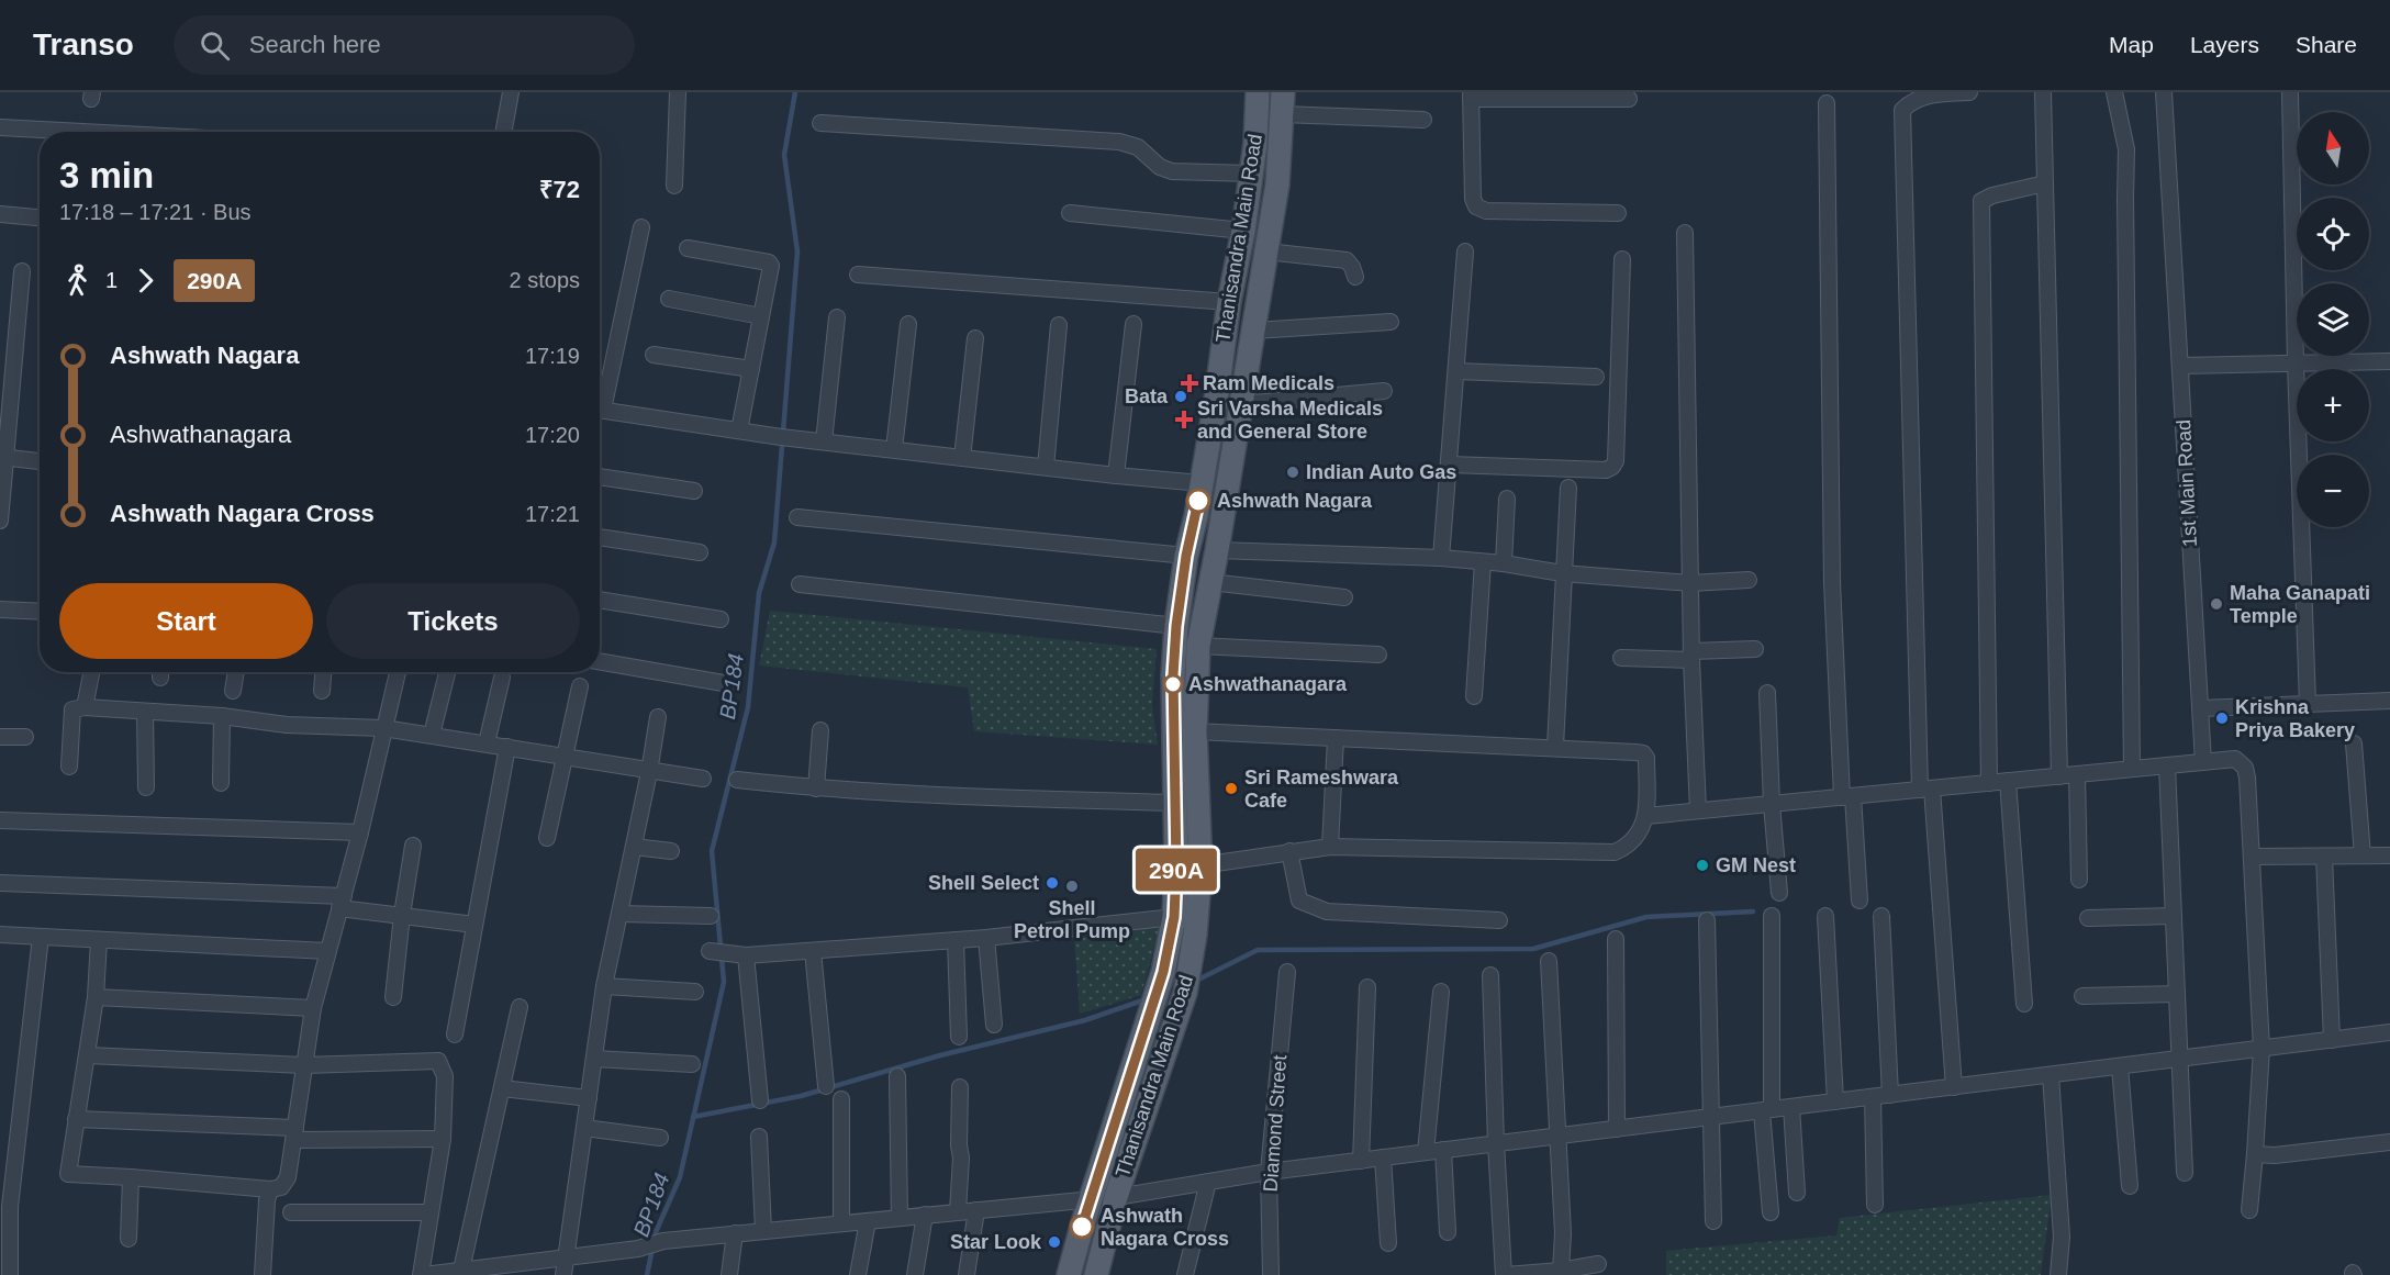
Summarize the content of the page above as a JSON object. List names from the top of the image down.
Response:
{
  "streets": {
    "main road": ["Thanisandra Main Road"],
    "street": ["1st Main Road", "Diamond Street"]
  },
  "water": ["BP184"],
  "places": {
    "health": ["Ram Medicals", "Sri Varsha Medicals and General Store"],
    "other": [
      "Bata",
      "Indian Auto Gas",
      "Ashwath Nagara",
      "Maha Ganapati Temple",
      "Ashwathanagara",
      "Krishna Priya Bakery",
      "Sri Rameshwara Cafe",
      "GM Nest",
      "Shell Select",
      "Shell Petrol Pump",
      "Ashwath Nagara Cross",
      "Star Look"
    ]
  },
  "lines": ["bus line 290A"],
  "north": "top",
  "page": {
    "header": "Transo",
    "search": "Search here",
    "nav": ["Map", "Layers", "Share"],
    "on_map": "290A",
    "map_buttons": ["+", "−"],
    "heading": ["3 min", "17:18 – 17:21 · Bus", "₹72"],
    "legs": ["1", "290A", "2 stops"],
    "list": [
      {
        "name": "Ashwath Nagara",
        "value": "17:19"
      },
      {
        "name": "Ashwathanagara",
        "value": "17:20"
      },
      {
        "name": "Ashwath Nagara Cross",
        "value": "17:21"
      }
    ],
    "buttons": ["Start", "Tickets"]
  }
}
